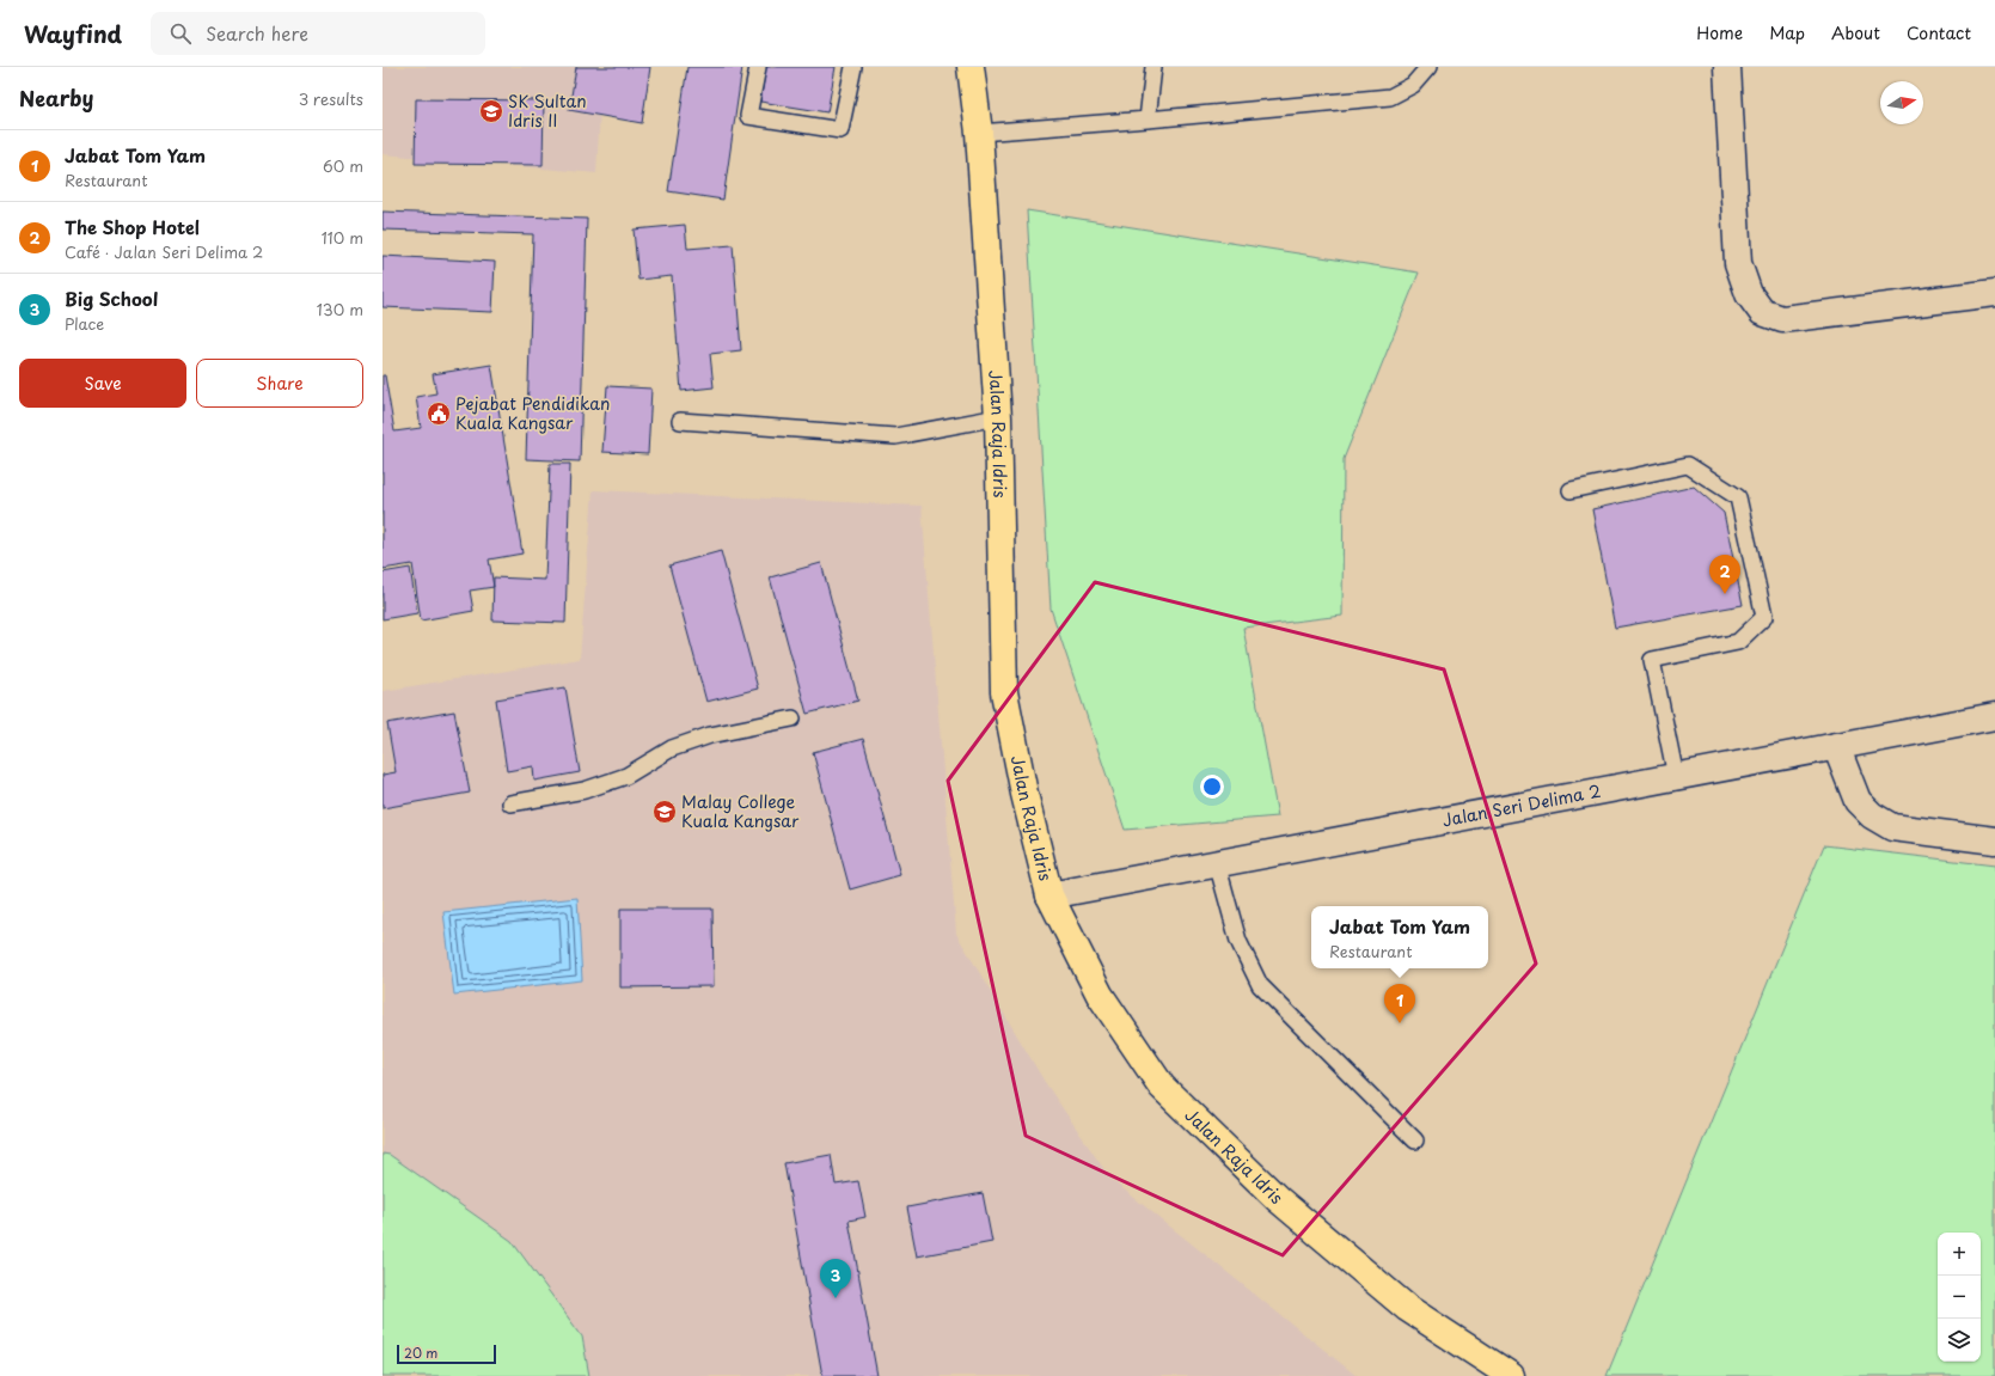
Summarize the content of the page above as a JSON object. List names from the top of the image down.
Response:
{
  "streets": {
    "main road": ["Jalan Raja Idris"],
    "street": ["Jalan Seri Delima 2"]
  },
  "crossings": [
    ["Jalan Raja Idris", "Jalan Seri Delima 2"]
  ],
  "places": {
    "school or university": ["SK Sultan Idris II", "Malay College Kuala Kangsar"],
    "public building": ["Pejabat Pendidikan Kuala Kangsar"]
  },
  "scale_bar": "20 m",
  "north": "right",
  "page": {
    "header": "Wayfind",
    "search": "Search here",
    "nav": [
      "Home",
      "Map",
      "About",
      "Contact"
    ],
    "heading": ["Nearby", "3 results"],
    "list": [
      {
        "mark": "1",
        "name": "Jabat Tom Yam",
        "note": "Restaurant",
        "value": "60 m"
      },
      {
        "mark": "2",
        "name": "The Shop Hotel",
        "note": "Café · Jalan Seri Delima 2",
        "value": "110 m"
      },
      {
        "mark": "3",
        "name": "Big School",
        "note": "Place",
        "value": "130 m"
      }
    ],
    "buttons": ["Save", "Share"],
    "pins": ["2", "1", "3"],
    "popup": ["Jabat Tom Yam", "Restaurant"],
    "map_buttons": ["+", "−"],
    "scale": "20 m"
  }
}
